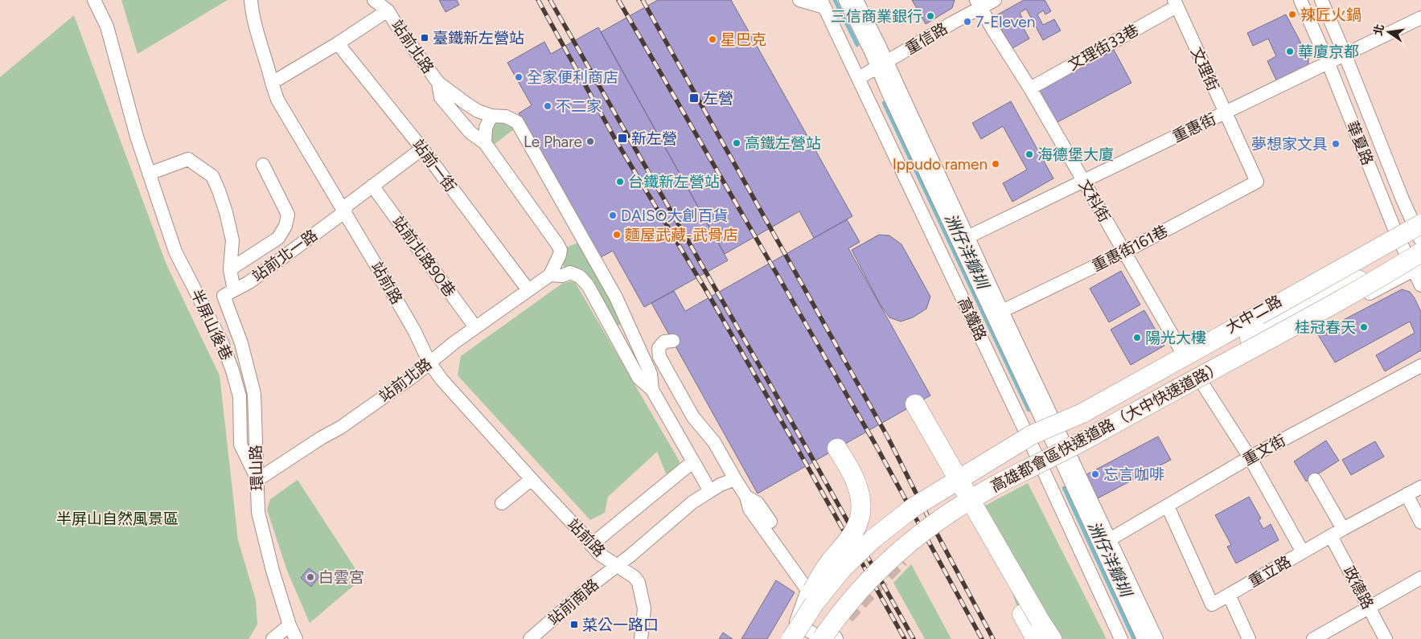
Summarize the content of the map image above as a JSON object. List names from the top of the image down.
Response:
{
  "streets": {
    "highway": ["高雄都會區快速道路（大中快速道路）"],
    "street": [
      "重信路",
      "站前北路",
      "文理街33巷",
      "文理街",
      "重惠街",
      "華夏路",
      "站前一街",
      "文科街",
      "重惠街161巷",
      "站前北一路",
      "站前北路90巷",
      "站前路",
      "大中二路",
      "高鐵路",
      "半屏山後巷",
      "重文街",
      "環山路",
      "重立路",
      "政德路",
      "站前南路"
    ]
  },
  "crossings": [
    ["重信路", "文科街"],
    ["重信路", "高鐵路"],
    ["站前北路", "站前一街"],
    ["站前北路", "站前北路90巷"],
    ["站前北路", "站前路"],
    ["站前北路", "半屏山後巷"],
    ["站前北路", "環山路"],
    ["文理街33巷", "文理街"],
    ["文理街33巷", "文科街"],
    ["文理街", "重惠街"],
    ["文理街", "重惠街161巷"],
    ["重惠街", "華夏路"],
    ["重惠街", "文科街"],
    ["重惠街", "高鐵路"],
    ["華夏路", "大中二路"],
    ["華夏路", "高雄都會區快速道路（大中快速道路）"],
    ["站前一街", "站前北一路"],
    ["文科街", "重惠街161巷"],
    ["文科街", "大中二路"],
    ["重惠街161巷", "高鐵路"],
    ["站前北一路", "站前北路90巷"],
    ["站前北一路", "站前路"],
    ["站前北一路", "環山路"],
    ["站前路", "站前南路"],
    ["大中二路", "高鐵路"],
    ["大中二路", "高雄都會區快速道路（大中快速道路）"],
    ["高鐵路", "重文街"],
    ["半屏山後巷", "環山路"],
    ["重文街", "重立路"],
    ["重立路", "政德路"]
  ],
  "water": ["洲仔洋瓣圳"],
  "parks": ["半屏山自然風景區"],
  "places": {
    "other": [
      "辣匠火鍋",
      "三信商業銀行",
      "7-Eleven",
      "星巴克",
      "華廈京都",
      "全家便利商店",
      "不二家",
      "Le Phare",
      "高鐵左營站",
      "夢想家文具",
      "海德堡大廈",
      "Ippudo ramen",
      "台鐵新左營站",
      "DAISO大創百貨",
      "麵屋武藏-武骨店",
      "桂冠春天",
      "陽光大樓",
      "忘言咖啡",
      "白雲宮"
    ],
    "transit": [
      "臺鐵新左營站",
      "左營",
      "新左營",
      "菜公一路口"
    ]
  },
  "north": "left"
}
